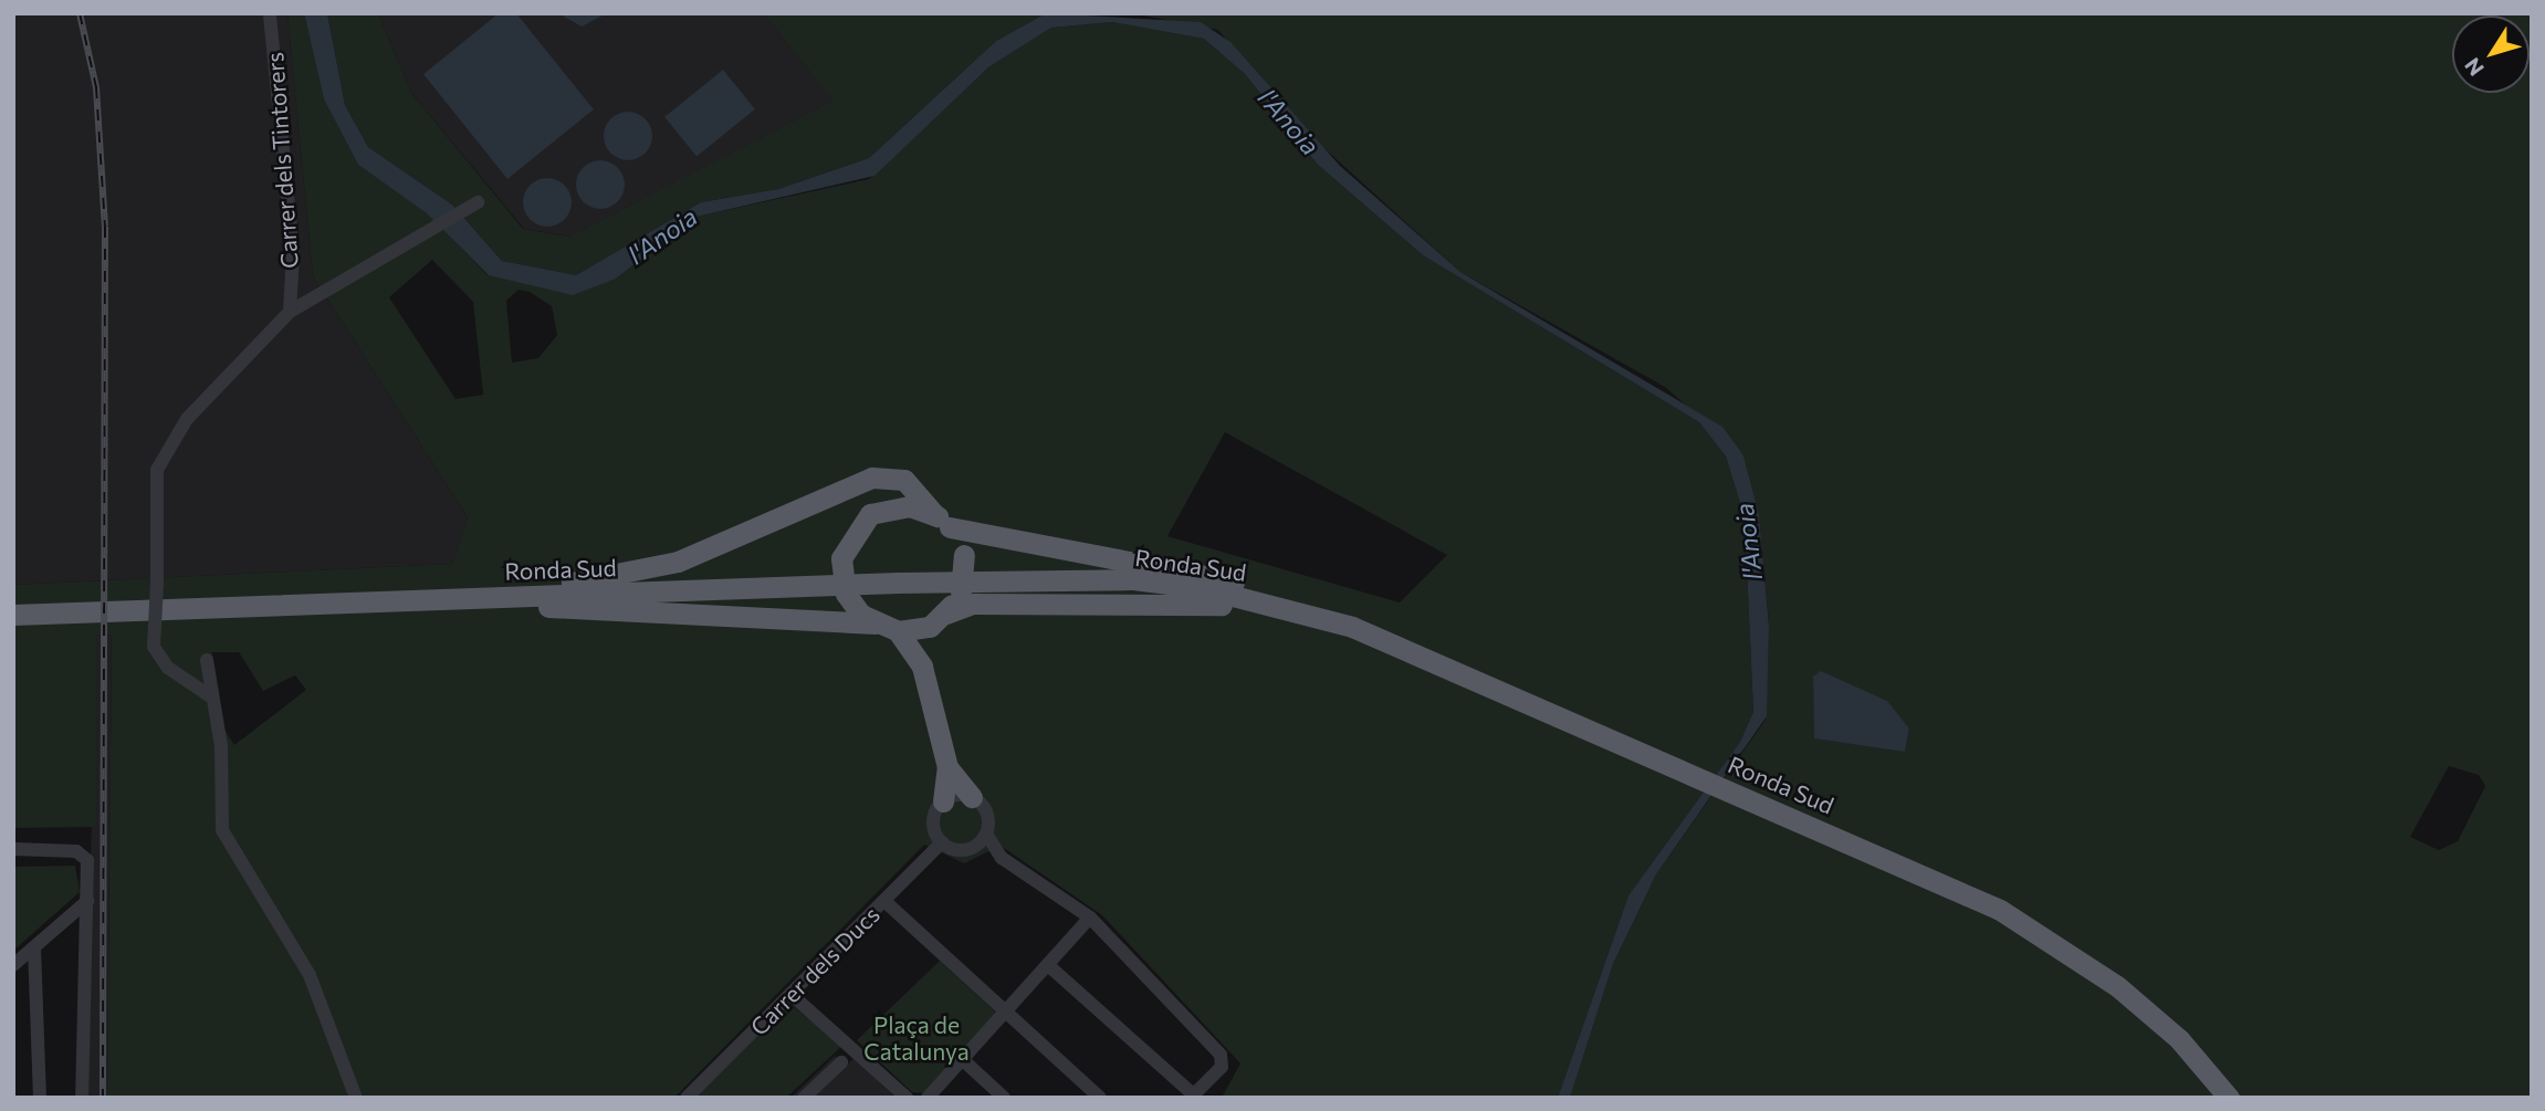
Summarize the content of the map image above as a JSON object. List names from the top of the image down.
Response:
{
  "streets": {
    "highway": ["Ronda Sud"],
    "street": ["Carrer dels Tintorers", "Carrer dels Ducs"]
  },
  "water": ["l'Anoia"],
  "parks": ["Plaça de Catalunya"],
  "north": "bottom left"
}
